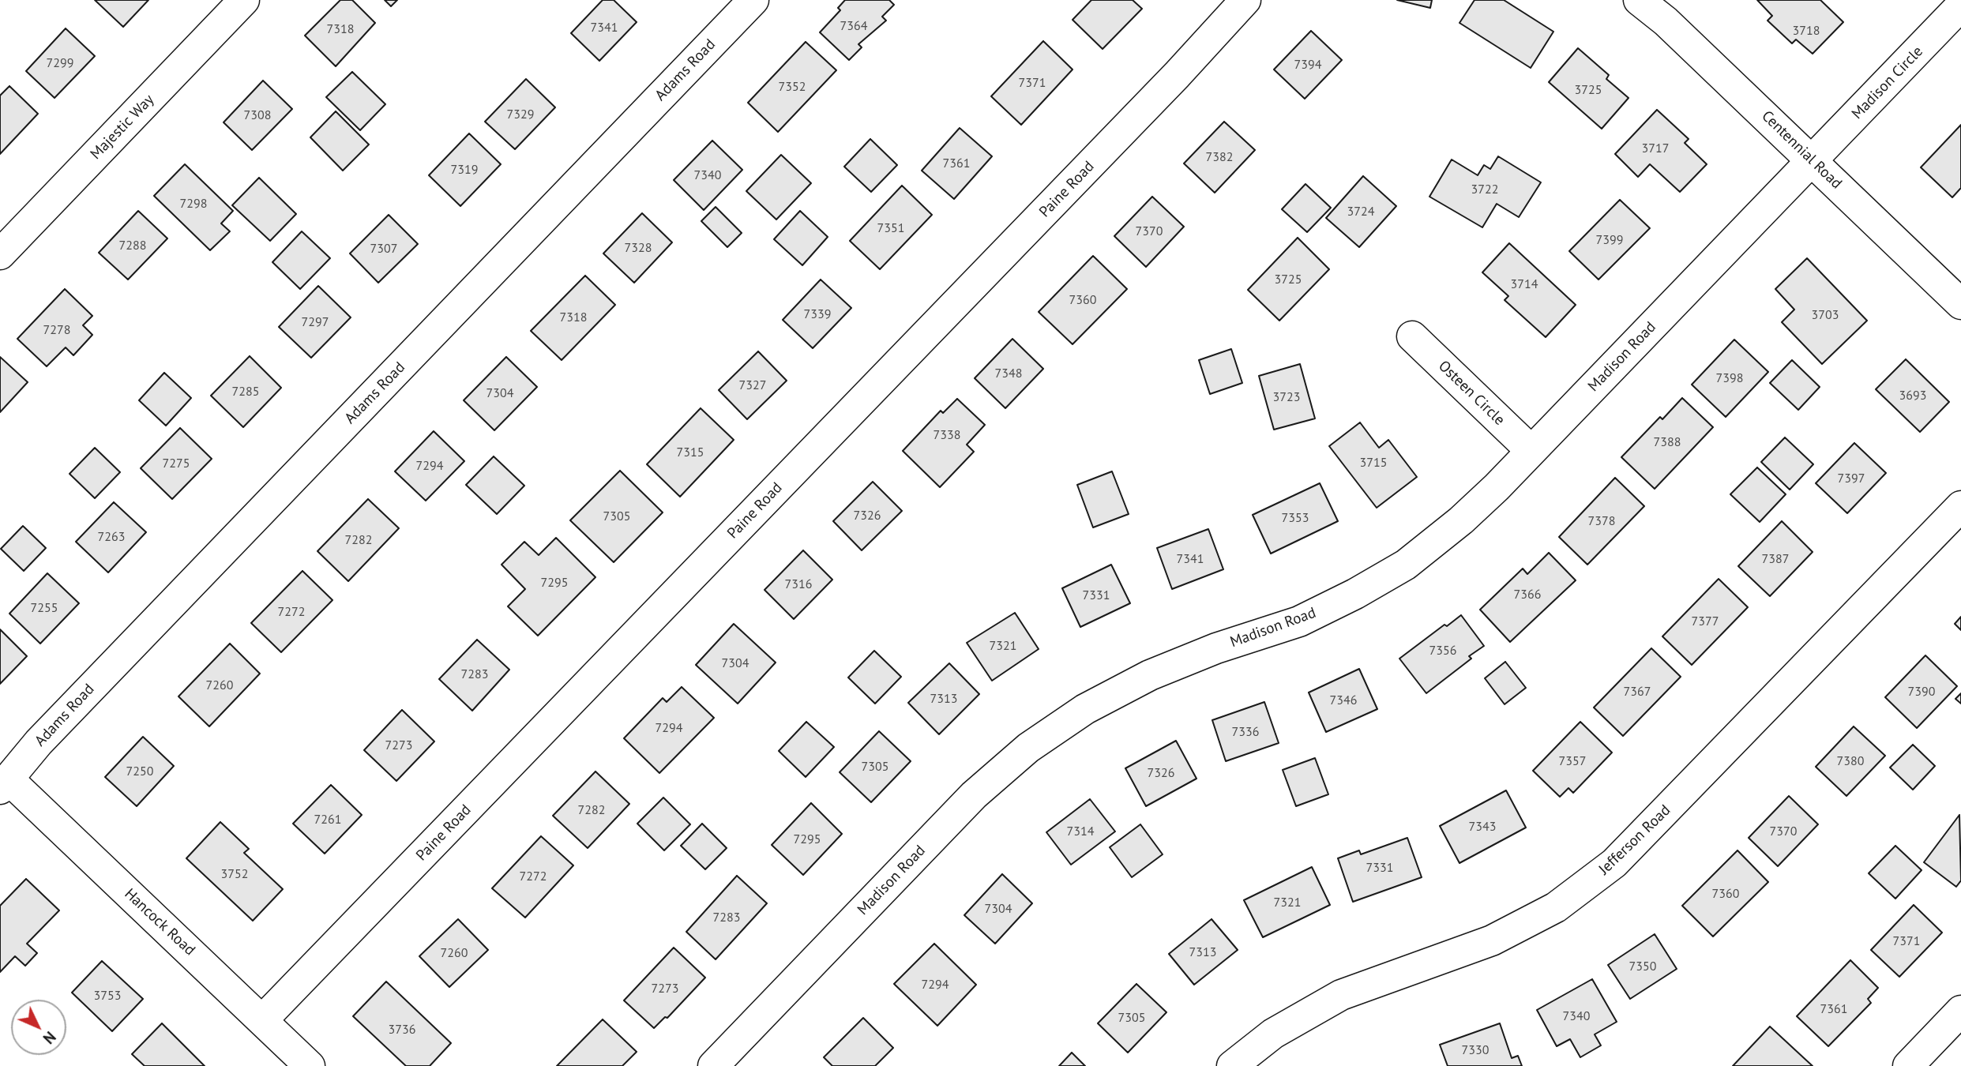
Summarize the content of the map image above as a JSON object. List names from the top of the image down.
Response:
{
  "streets": {
    "street": [
      "Adams Road",
      "Madison Circle",
      "Majestic Way",
      "Centennial Road",
      "Paine Road",
      "Madison Road",
      "Osteen Circle",
      "Jefferson Road",
      "Hancock Road"
    ]
  },
  "crossings": [
    ["Adams Road", "Hancock Road"],
    ["Madison Circle", "Centennial Road"],
    ["Madison Circle", "Madison Road"],
    ["Centennial Road", "Madison Road"],
    ["Paine Road", "Hancock Road"],
    ["Madison Road", "Osteen Circle"]
  ],
  "house_numbers": [
    "7364",
    "7341",
    "7318",
    "3718",
    "7299",
    "7394",
    "7371",
    "7352",
    "3725",
    "7329",
    "7308",
    "3717",
    "7382",
    "7361",
    "7319",
    "7340",
    "3722",
    "7298",
    "3724",
    "7351",
    "7370",
    "7399",
    "7288",
    "7328",
    "7307",
    "3725",
    "3714",
    "7360",
    "7339",
    "3703",
    "7318",
    "7297",
    "7278",
    "7348",
    "7398",
    "7327",
    "7285",
    "7304",
    "3693",
    "3723",
    "7338",
    "7388",
    "7315",
    "3715",
    "7275",
    "7294",
    "7397",
    "7326",
    "7305",
    "7353",
    "7378",
    "7263",
    "7282",
    "7341",
    "7387",
    "7295",
    "7316",
    "7366",
    "7331",
    "7255",
    "7272",
    "7377",
    "7321",
    "7356",
    "7304",
    "7283",
    "7260",
    "7367",
    "7390",
    "7313",
    "7346",
    "7294",
    "7336",
    "7273",
    "7357",
    "7380",
    "7305",
    "7250",
    "7326",
    "7282",
    "7261",
    "7343",
    "7314",
    "7370",
    "7295",
    "7331",
    "3752",
    "7272",
    "7360",
    "7321",
    "7304",
    "7283",
    "7371",
    "7313",
    "7260",
    "7350",
    "7294",
    "7273",
    "3753",
    "7361",
    "7340",
    "7305",
    "3736",
    "7330"
  ],
  "north": "bottom right"
}
